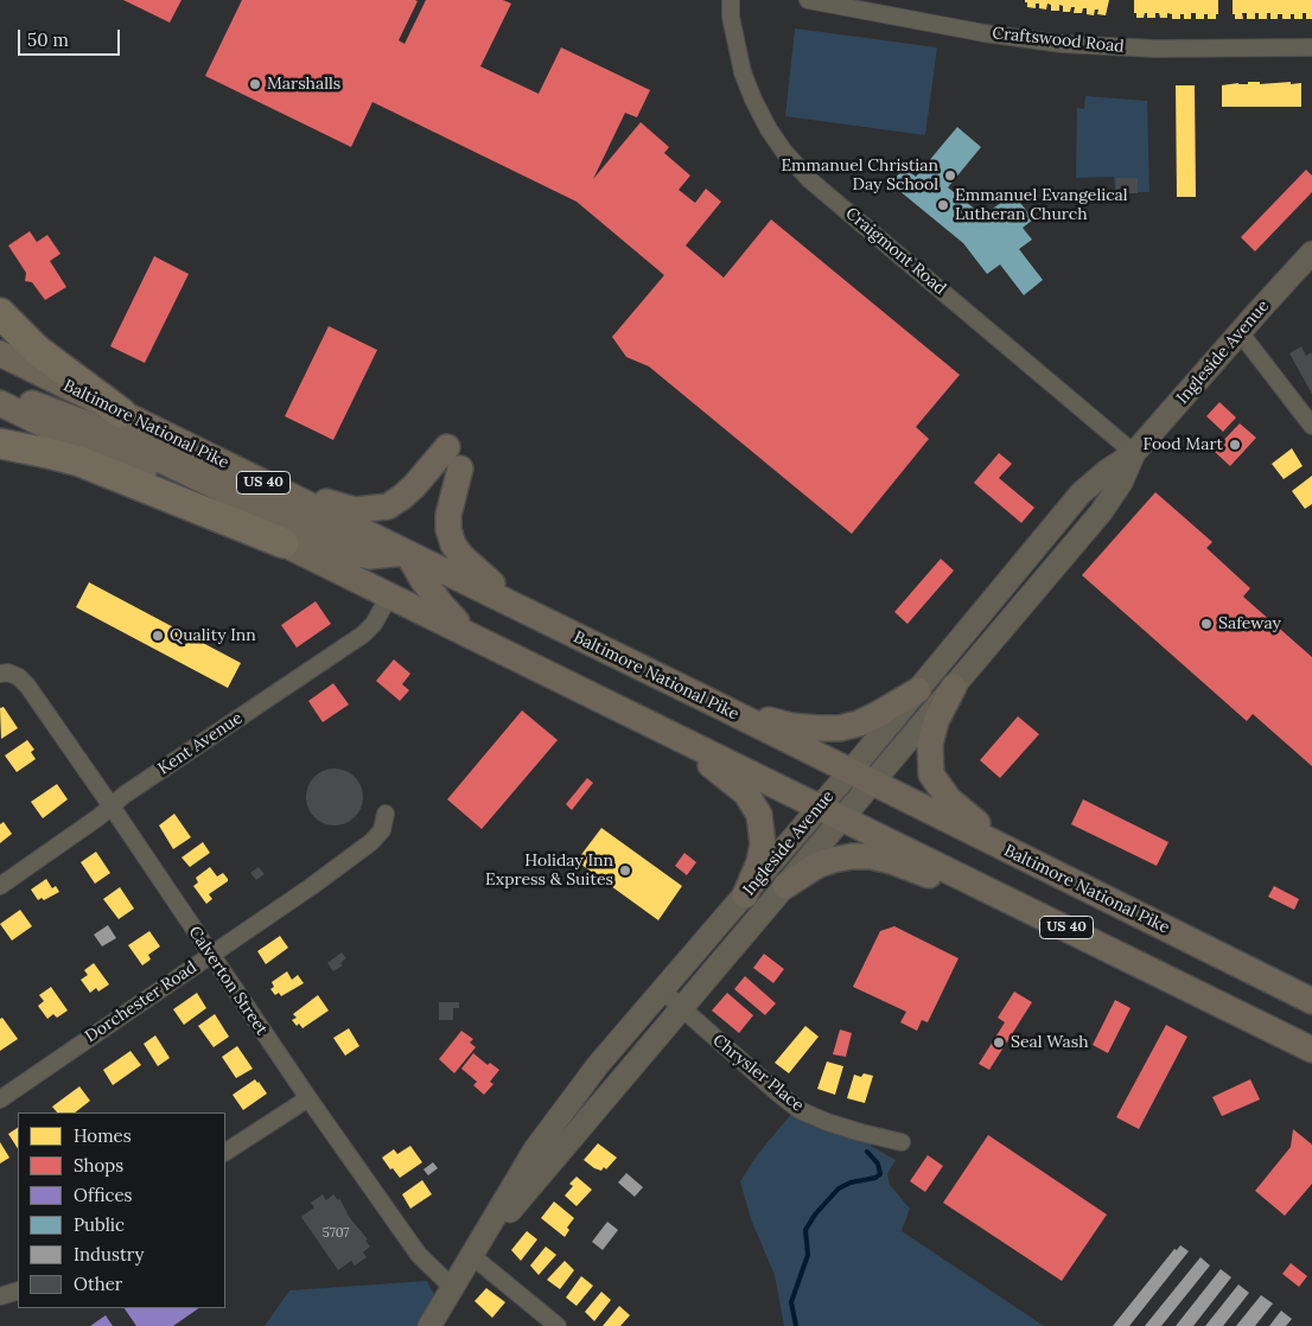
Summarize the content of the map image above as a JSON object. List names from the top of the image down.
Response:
{
  "streets": {
    "main road": ["Ingleside Avenue", "Baltimore National Pike", "US 40"],
    "street": [
      "Craftswood Road",
      "Craigmont Road",
      "Kent Avenue",
      "Calverton Street",
      "Dorchester Road",
      "Chrysler Place"
    ]
  },
  "crossings": [
    ["Craigmont Road", "Ingleside Avenue"],
    ["Ingleside Avenue", "Baltimore National Pike"],
    ["Ingleside Avenue", "US 40"],
    ["Ingleside Avenue", "Calverton Street"],
    ["Ingleside Avenue", "Chrysler Place"],
    ["US 40", "Kent Avenue"],
    ["Kent Avenue", "Calverton Street"],
    ["Calverton Street", "Dorchester Road"]
  ],
  "places": [
    "Marshalls",
    "Emmanuel Christian Day School",
    "Emmanuel Evangelical Lutheran Church",
    "Food Mart",
    "Safeway",
    "Quality Inn",
    "Holiday Inn Express & Suites",
    "Seal Wash"
  ],
  "house_numbers": ["5707"],
  "legend": [
    "Homes",
    "Shops",
    "Offices",
    "Public",
    "Industry",
    "Other"
  ],
  "scale_bar": "50 m"
}
